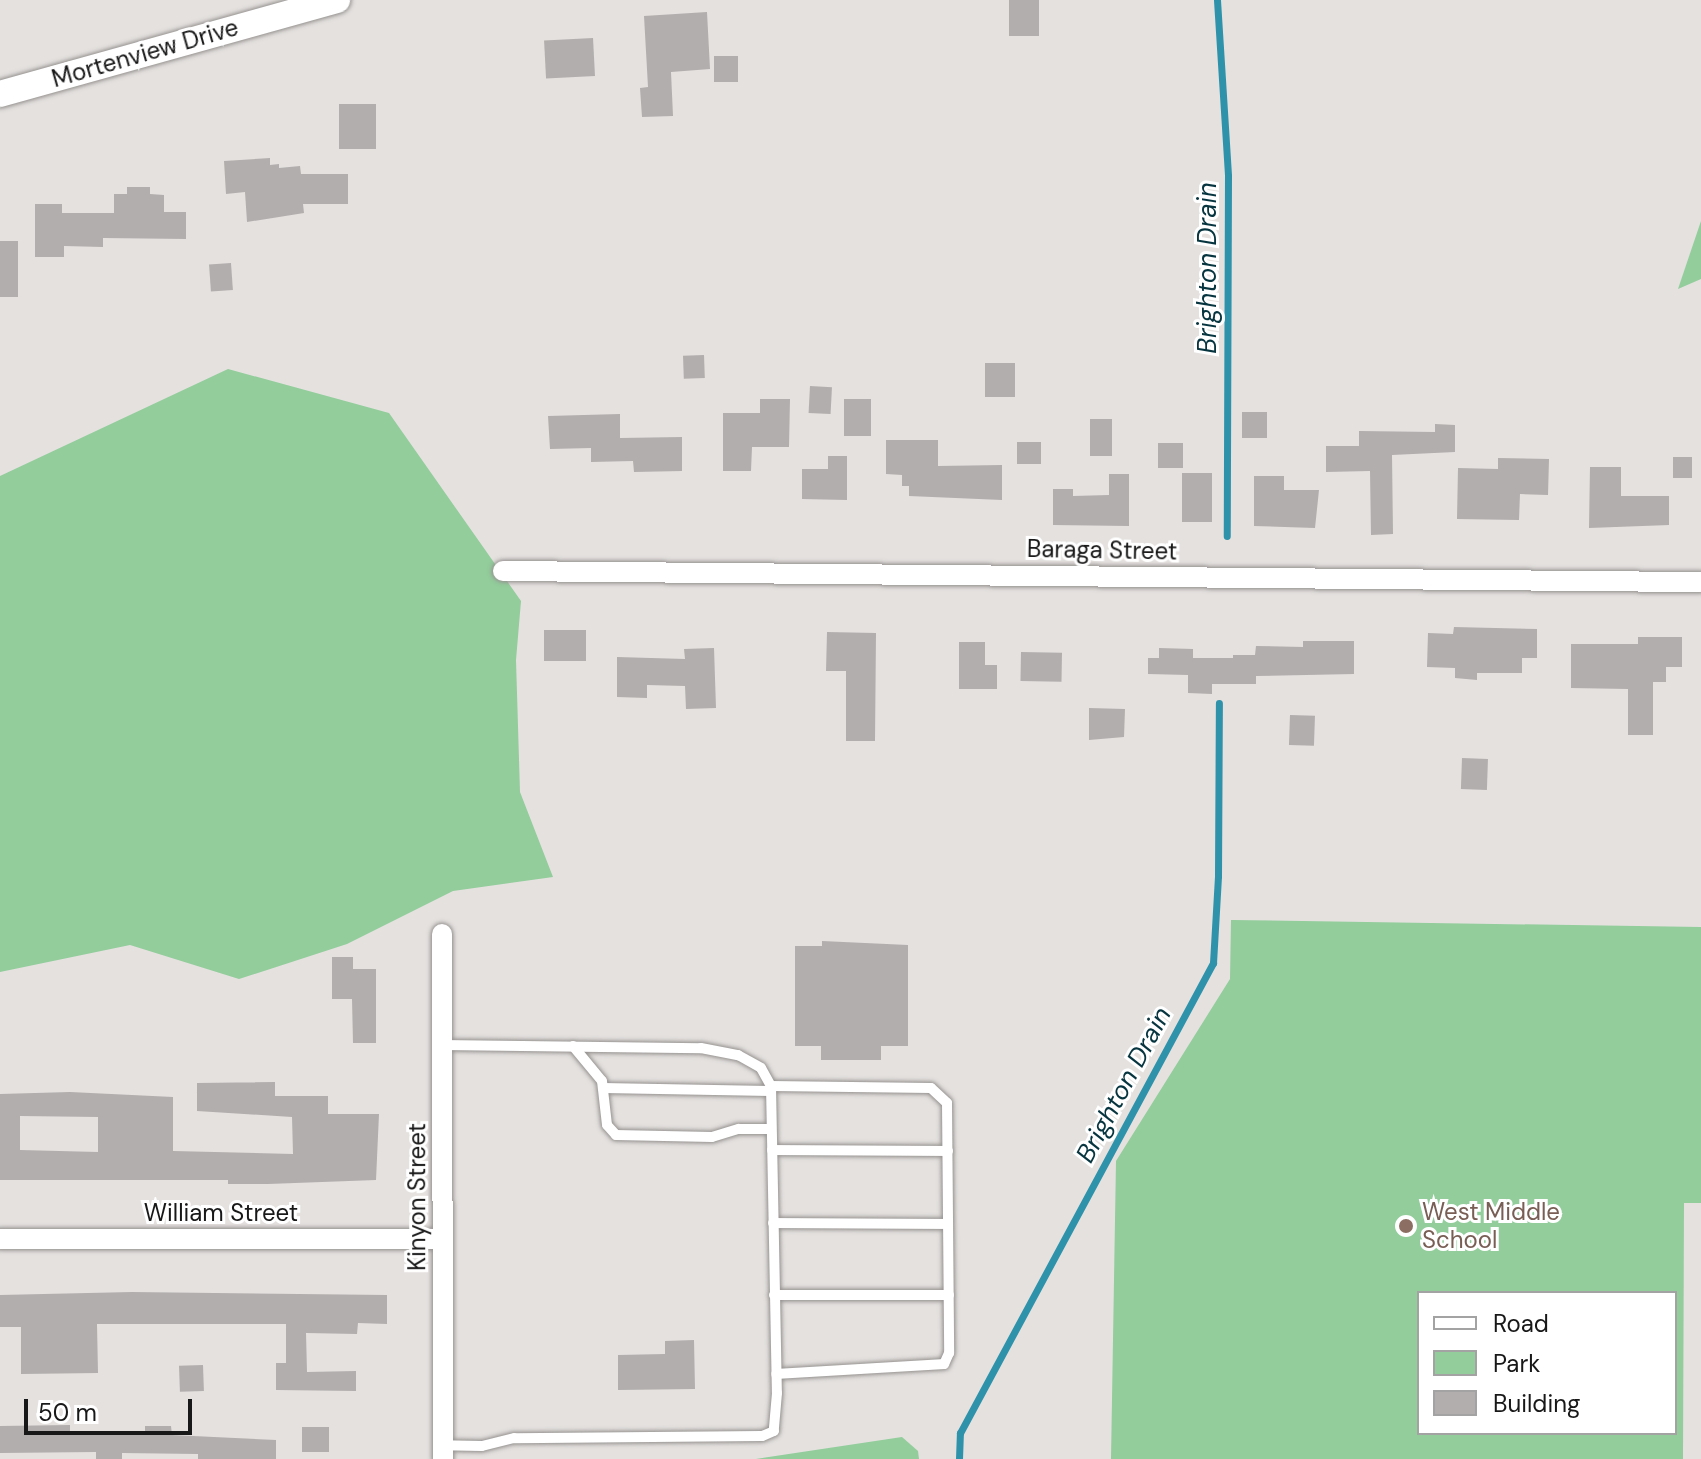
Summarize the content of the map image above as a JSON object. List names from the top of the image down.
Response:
{
  "streets": {
    "street": [
      "Mortenview Drive",
      "Baraga Street",
      "Kinyon Street",
      "William Street"
    ]
  },
  "crossings": [
    ["Kinyon Street", "William Street"]
  ],
  "water": ["Brighton Drain"],
  "places": ["West Middle School"],
  "legend": ["Road", "Park", "Building"],
  "scale_bar": "50 m"
}
